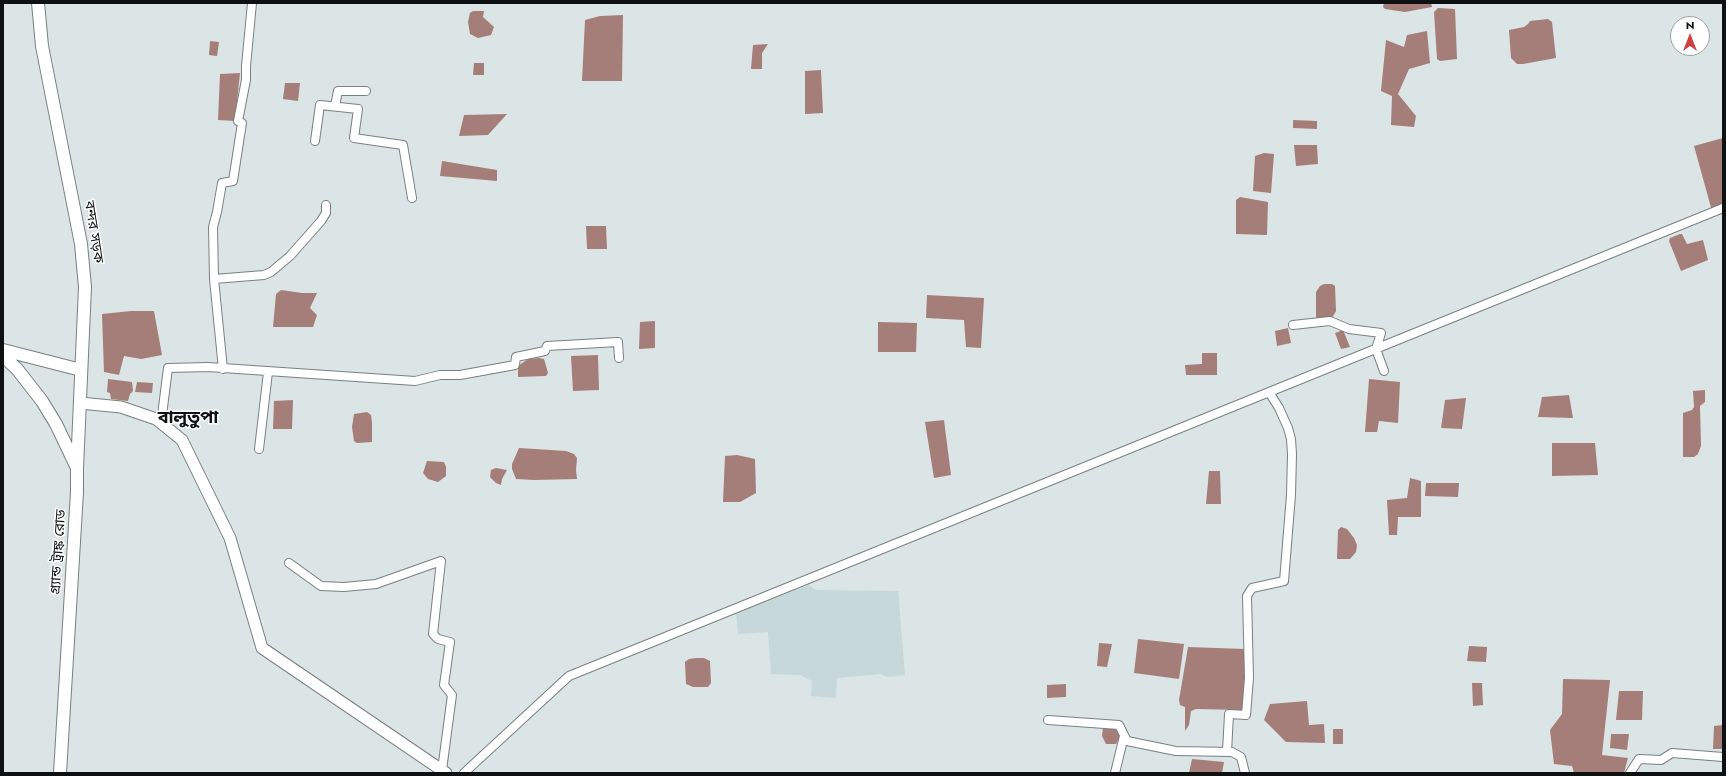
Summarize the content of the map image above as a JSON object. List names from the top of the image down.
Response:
{
  "streets": {
    "highway": ["বন্দর সড়ক", "গ্র্যান্ড ট্রাঙ্ক রোড"]
  },
  "crossings": [
    ["বন্দর সড়ক", "গ্র্যান্ড ট্রাঙ্ক রোড"]
  ],
  "districts": ["বালুতুপা"],
  "north": "top"
}
